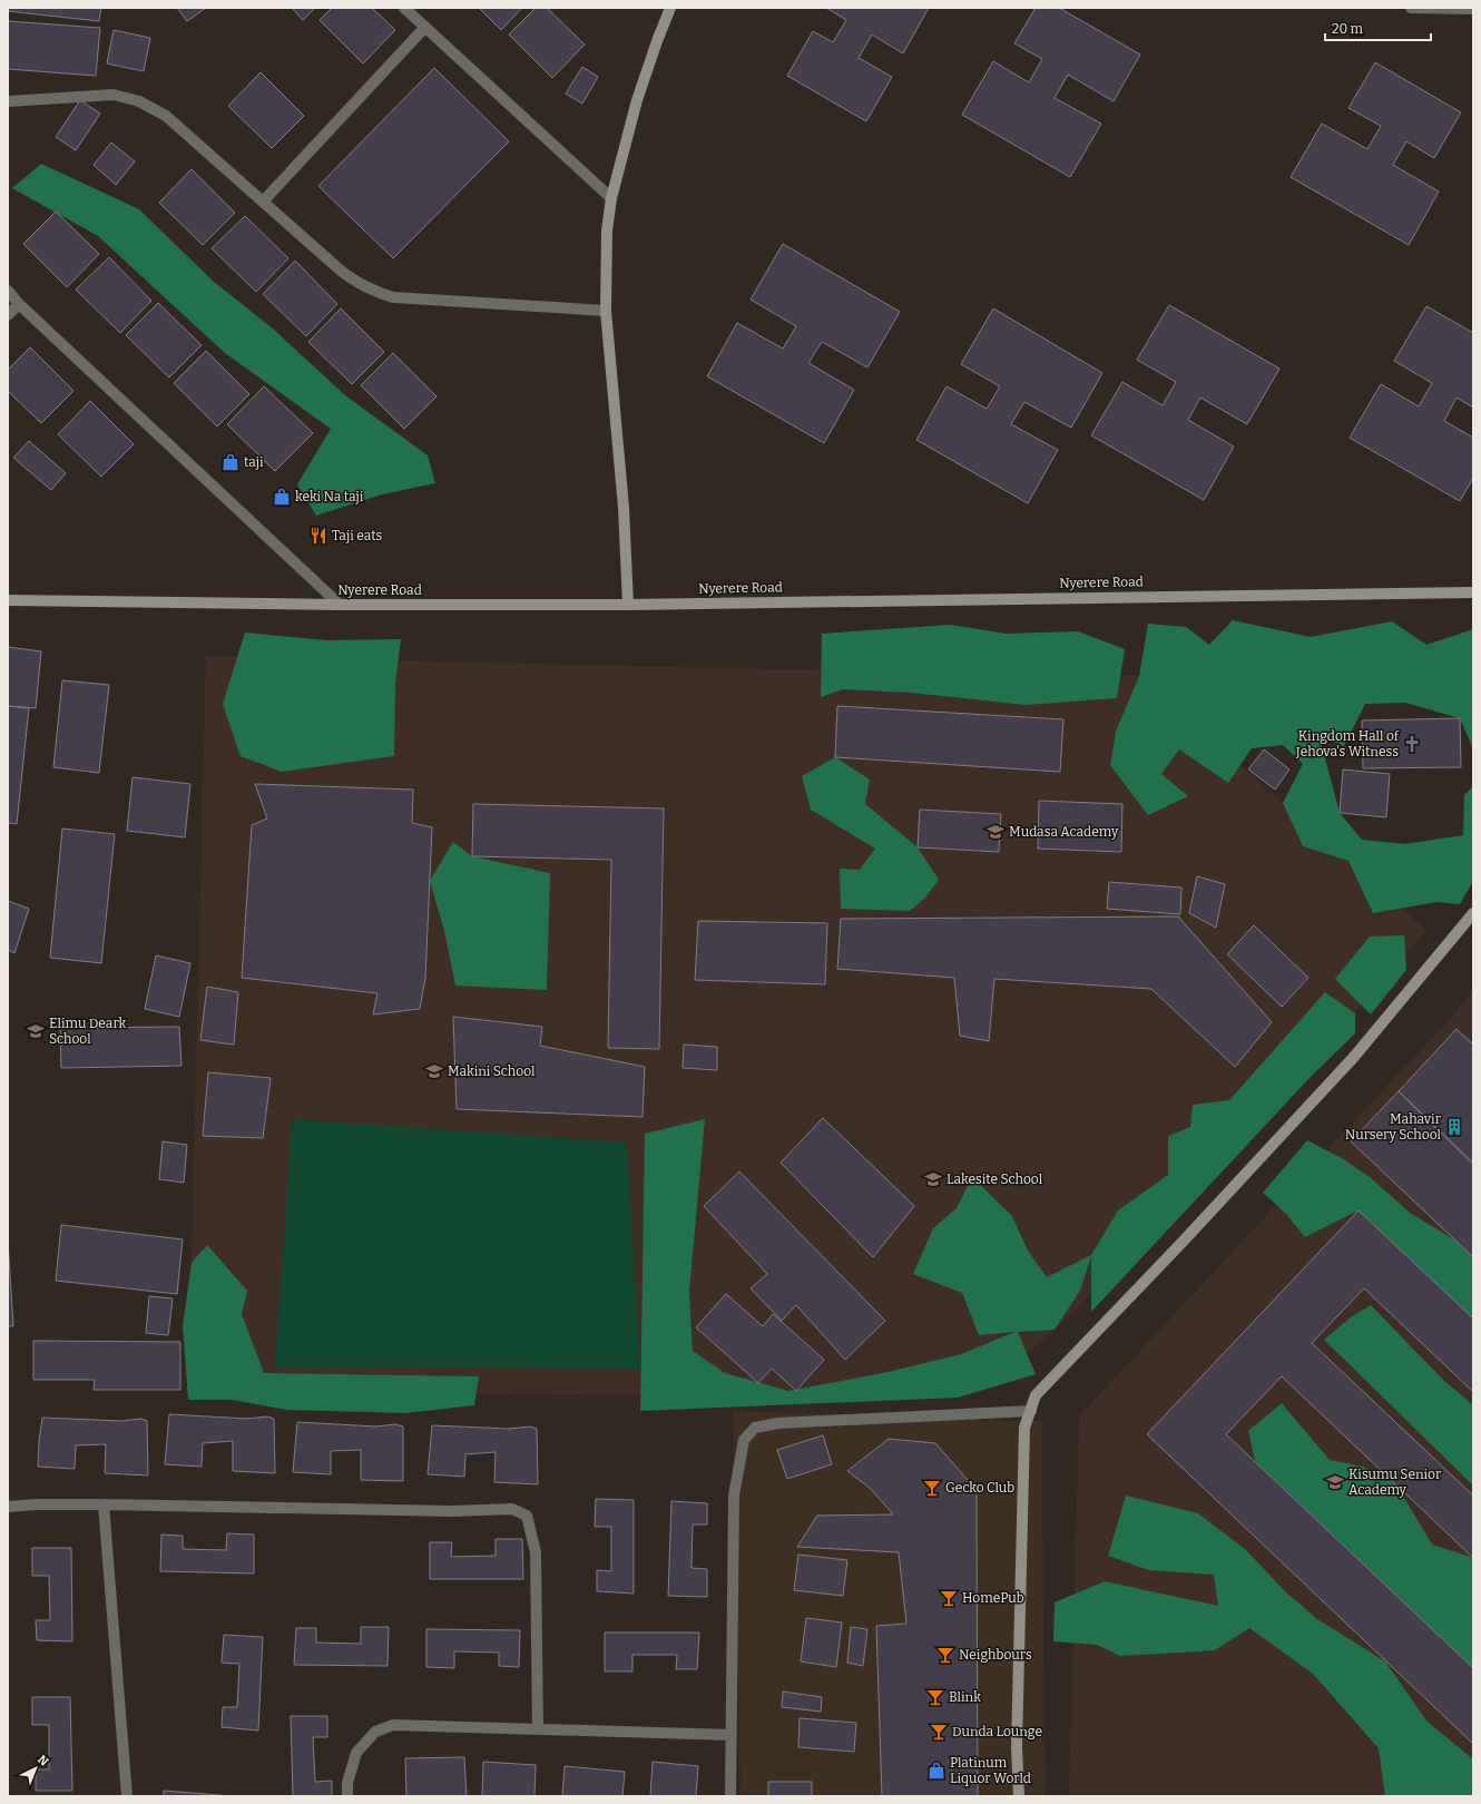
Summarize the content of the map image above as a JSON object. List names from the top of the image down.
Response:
{
  "streets": {
    "street": ["Nyerere Road"]
  },
  "places": {
    "shop": ["taji", "keki Na taji", "Platinum Liquor World"],
    "restaurant": ["Taji eats"],
    "church": ["Kingdom Hall of Jehova's Witness"],
    "school or university": [
      "Mudasa Academy",
      "Elimu Deark School",
      "Makini School",
      "Lakesite School",
      "Kisumu Senior Academy"
    ],
    "building": ["Mahavir Nursery School"],
    "bar": [
      "Gecko Club",
      "HomePub",
      "Neighbours",
      "Blink",
      "Dunda Lounge"
    ]
  },
  "scale_bar": "20 m",
  "north": "top right"
}
